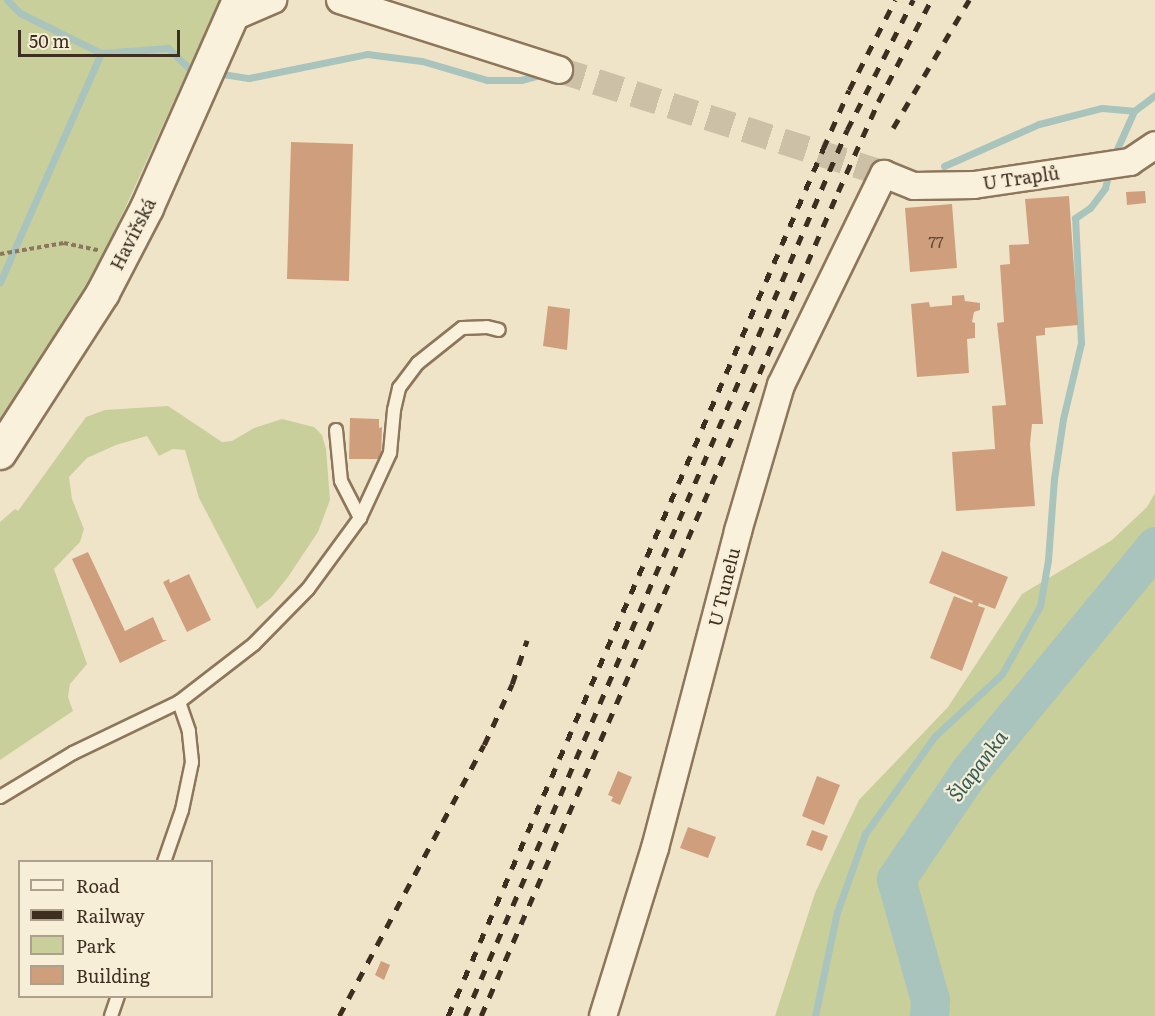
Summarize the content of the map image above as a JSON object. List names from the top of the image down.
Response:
{
  "streets": {
    "street": ["U Traplů", "Havířská", "U Tunelu"]
  },
  "crossings": [
    ["U Traplů", "U Tunelu"]
  ],
  "water": ["Šlapanka"],
  "house_numbers": ["77"],
  "legend": [
    "Road",
    "Railway",
    "Park",
    "Building"
  ],
  "scale_bar": "50 m"
}
